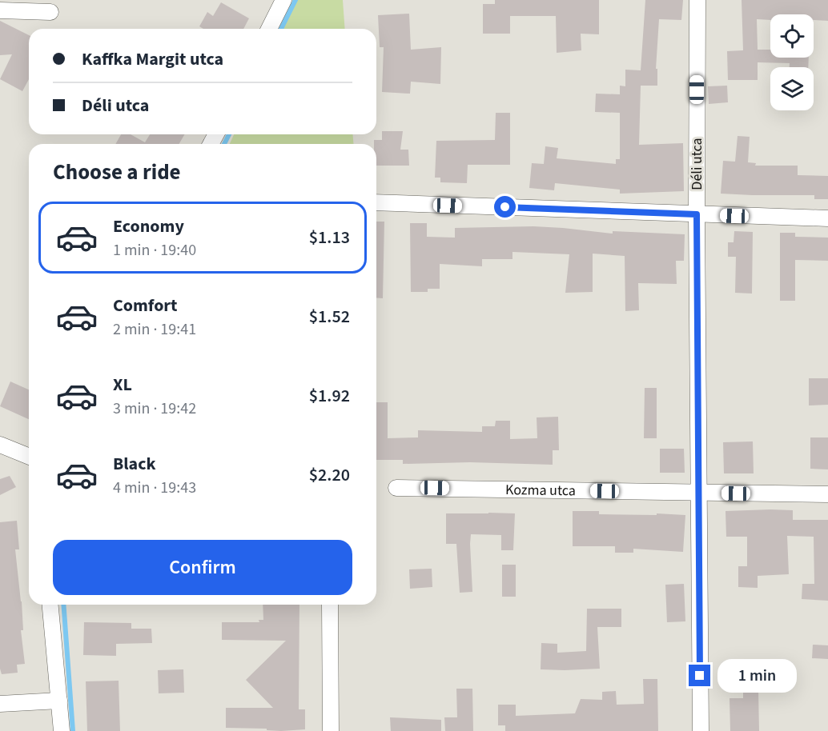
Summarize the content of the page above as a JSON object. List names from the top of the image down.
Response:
{
  "streets": {
    "street": ["Déli utca", "Kozma utca"]
  },
  "crossings": [
    ["Déli utca", "Kozma utca"]
  ],
  "page": {
    "banner": ["Kaffka Margit utca", "Déli utca"],
    "heading": "Choose a ride",
    "list": [
      {
        "name": "Economy",
        "note": "1 min · 19:40",
        "value": "$1.13"
      },
      {
        "name": "Comfort",
        "note": "2 min · 19:41",
        "value": "$1.52"
      },
      {
        "name": "XL",
        "note": "3 min · 19:42",
        "value": "$1.92"
      },
      {
        "name": "Black",
        "note": "4 min · 19:43",
        "value": "$2.20"
      }
    ],
    "buttons": "Confirm",
    "bubble": "1 min"
  }
}
